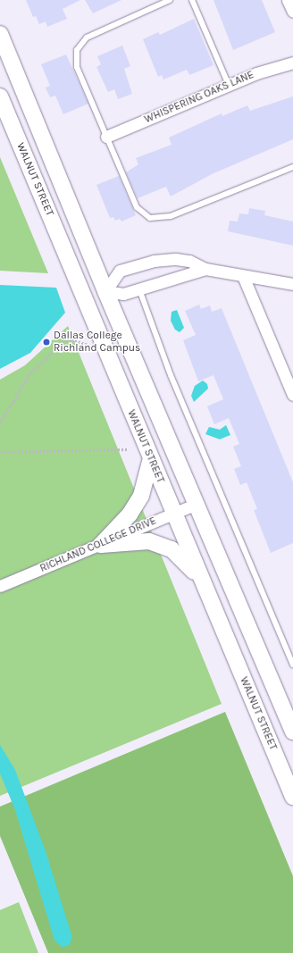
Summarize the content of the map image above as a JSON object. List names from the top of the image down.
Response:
{
  "streets": {
    "main road": ["WALNUT STREET"],
    "street": ["WHISPERING OAKS LANE", "RICHLAND COLLEGE DRIVE"]
  },
  "crossings": [
    ["WALNUT STREET", "RICHLAND COLLEGE DRIVE"]
  ],
  "places": ["Dallas College Richland Campus"]
}
